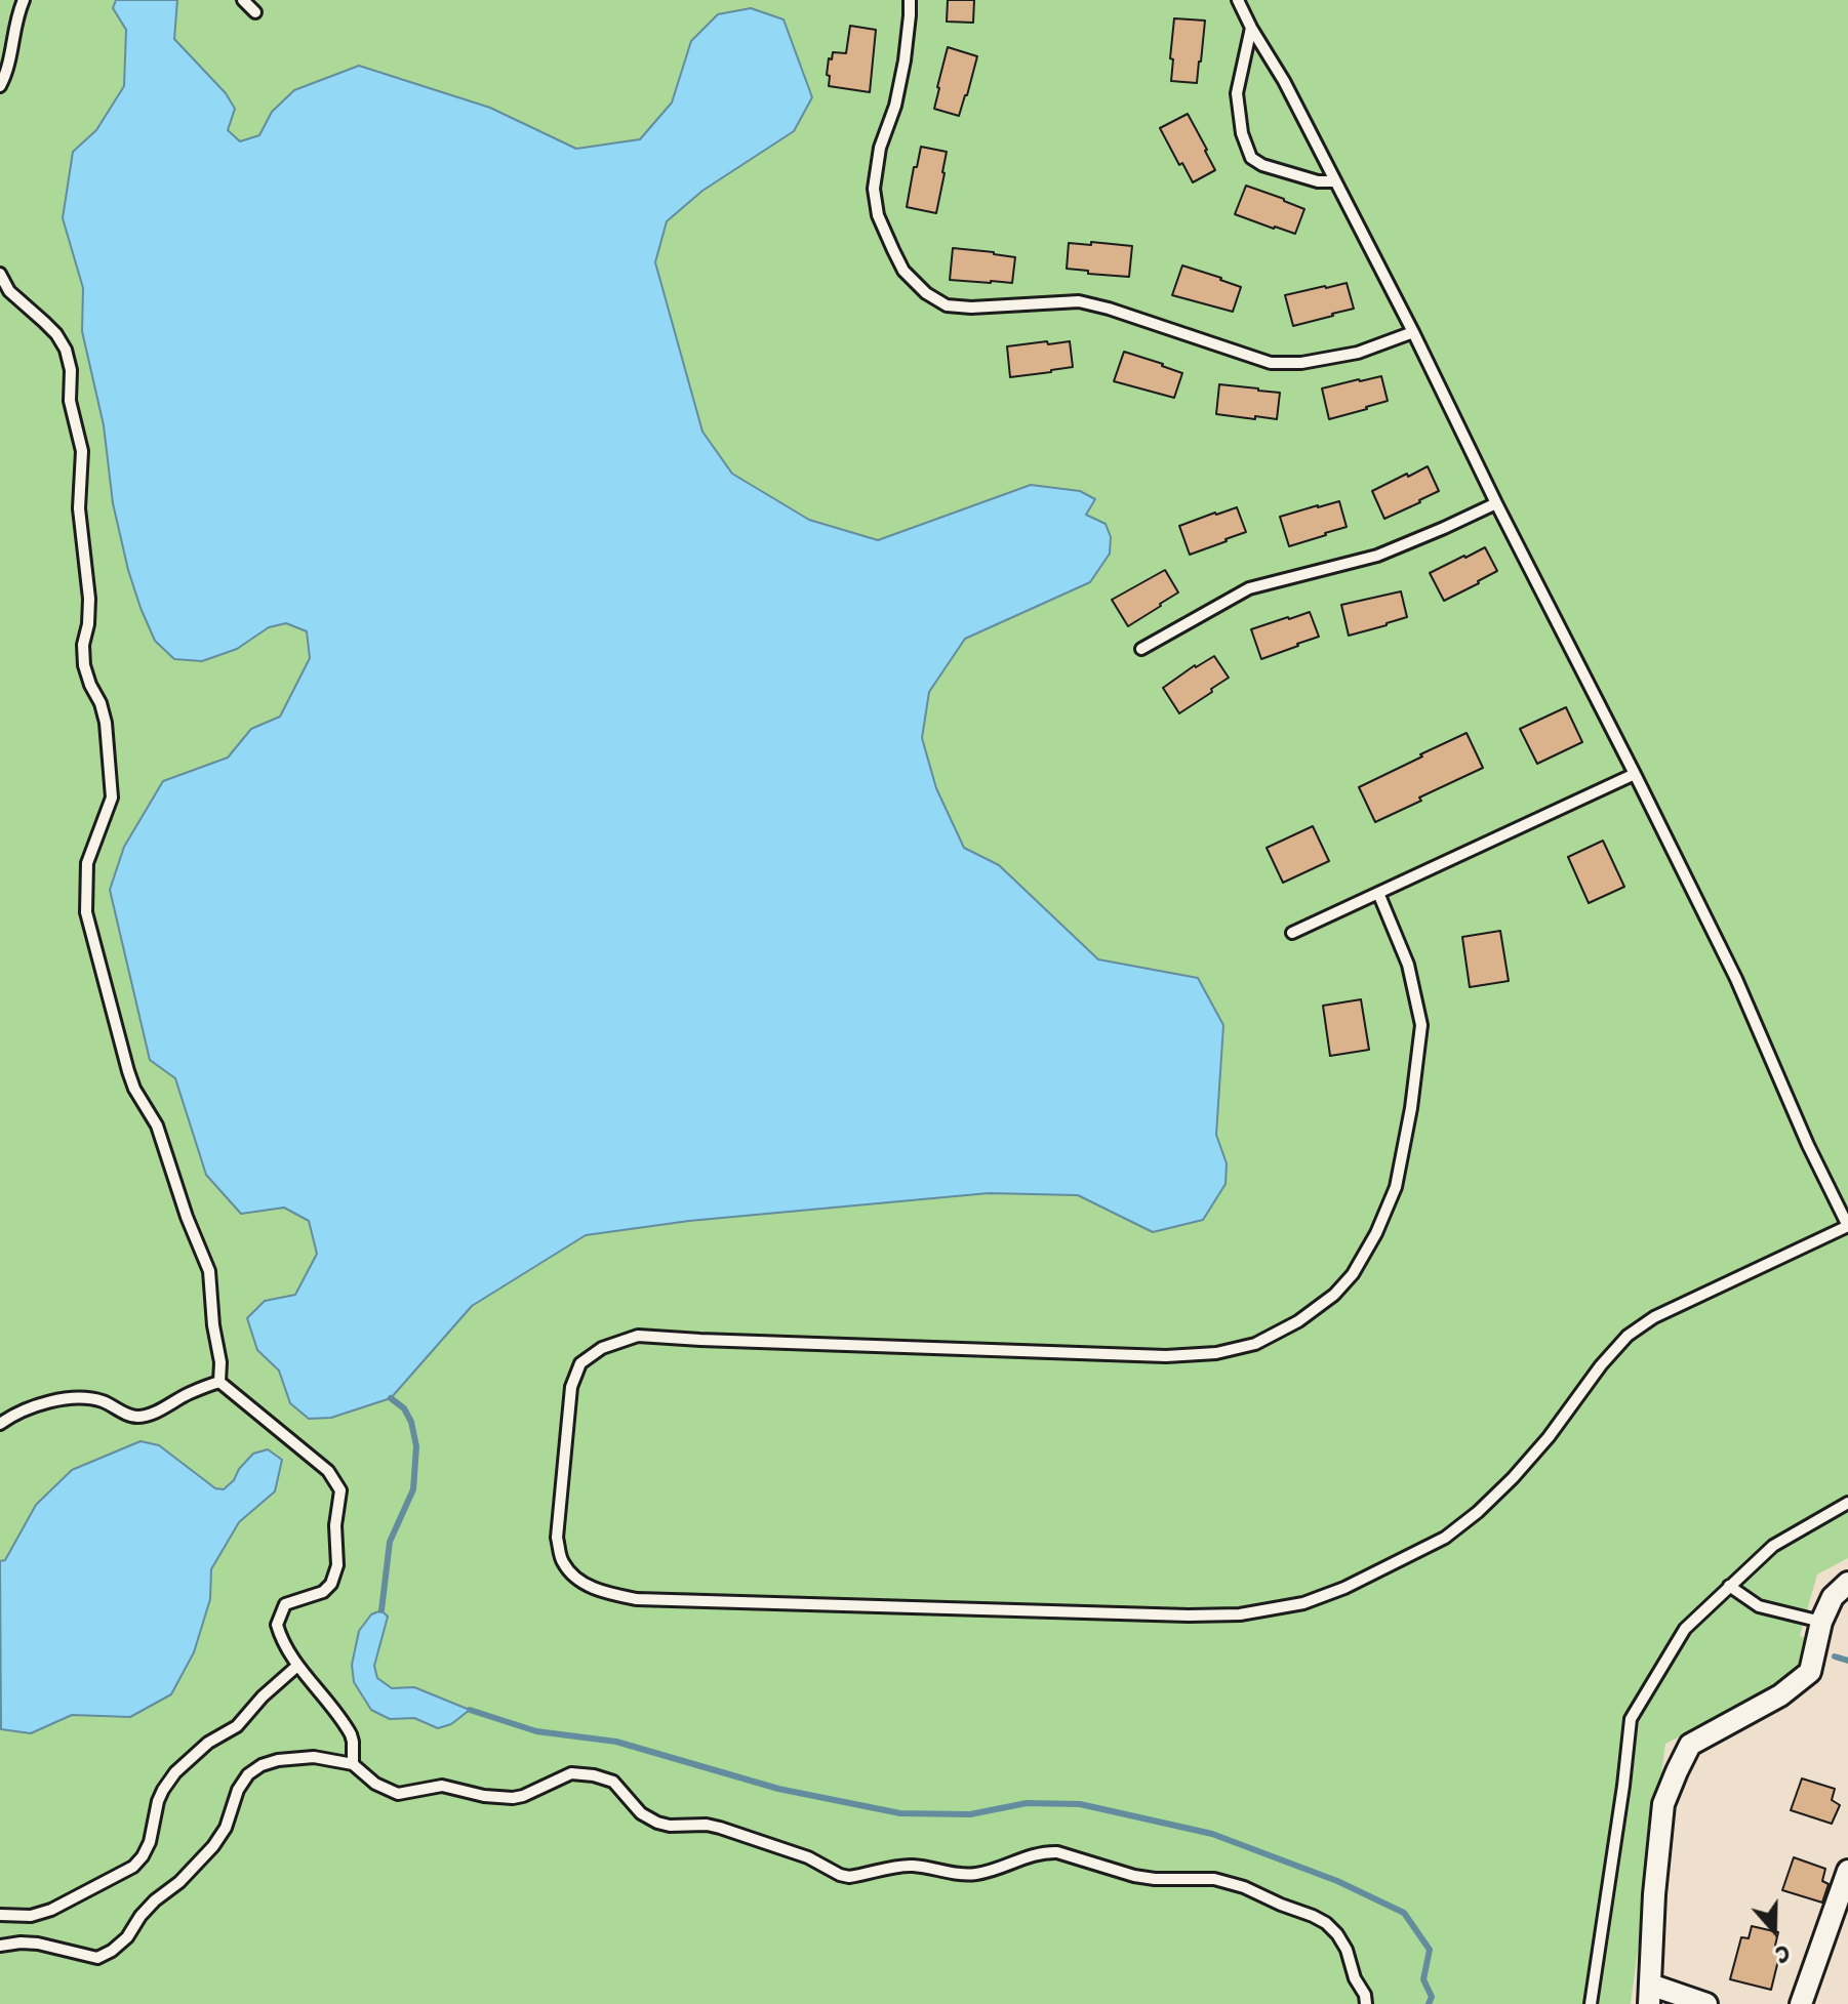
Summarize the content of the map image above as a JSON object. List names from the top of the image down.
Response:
{
  "north": "bottom"
}
